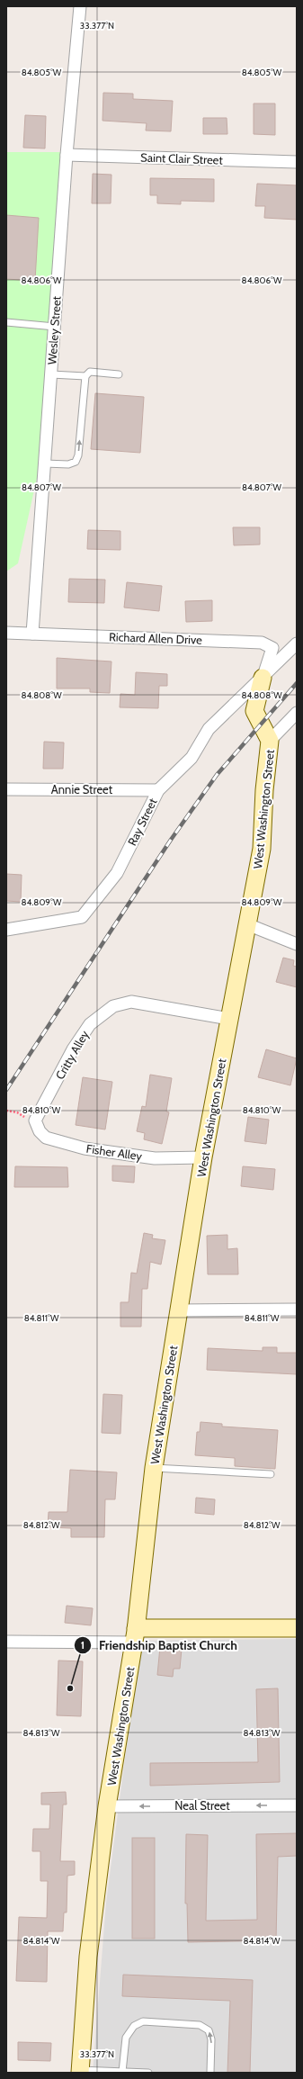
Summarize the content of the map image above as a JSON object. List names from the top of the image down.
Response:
{
  "streets": {
    "street": [
      "Saint Clair Street",
      "Wesley Street",
      "Richard Allen Drive",
      "Annie Street",
      "West Washington Street",
      "Ray Street",
      "Critty Alley",
      "Fisher Alley",
      "Neal Street"
    ]
  },
  "crossings": [
    ["Saint Clair Street", "Wesley Street"],
    ["Wesley Street", "Richard Allen Drive"],
    ["Richard Allen Drive", "Ray Street"],
    ["Annie Street", "Ray Street"],
    ["West Washington Street", "Critty Alley"],
    ["West Washington Street", "Fisher Alley"],
    ["West Washington Street", "Neal Street"],
    ["Critty Alley", "Fisher Alley"]
  ],
  "one_way": ["Neal Street"],
  "places": ["Friendship Baptist Church"],
  "coordinates": [
    "33.377°N",
    "84.805°W",
    "84.806°W",
    "84.807°W",
    "84.808°W",
    "84.809°W",
    "84.810°W",
    "84.811°W",
    "84.812°W",
    "84.813°W",
    "84.814°W"
  ]
}
